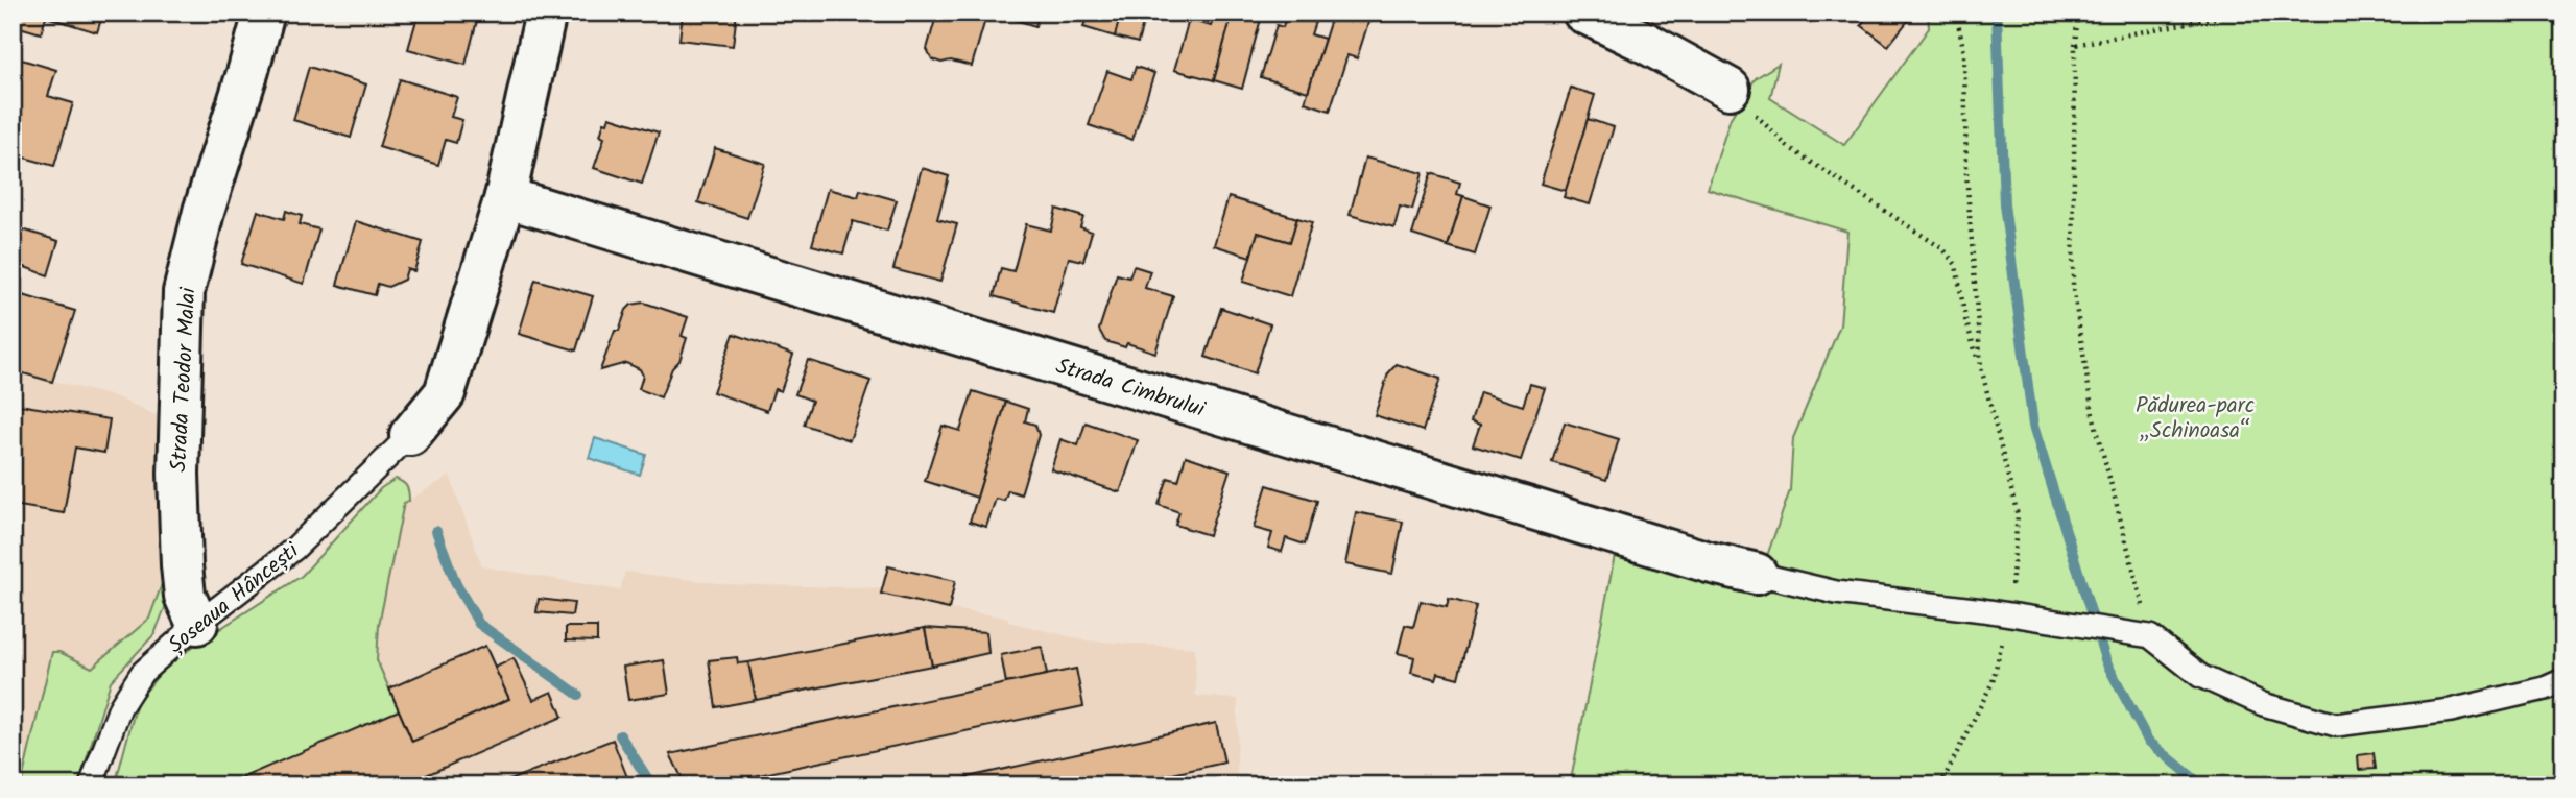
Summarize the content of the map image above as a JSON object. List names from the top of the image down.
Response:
{
  "streets": {
    "street": ["Strada Teodor Malai", "Strada Cimbrului"],
    "lane": ["Șoseaua Hâncești"]
  },
  "crossings": [
    ["Strada Teodor Malai", "Șoseaua Hâncești"]
  ],
  "parks": ["Pădurea-parc „Schinoasa“"]
}
